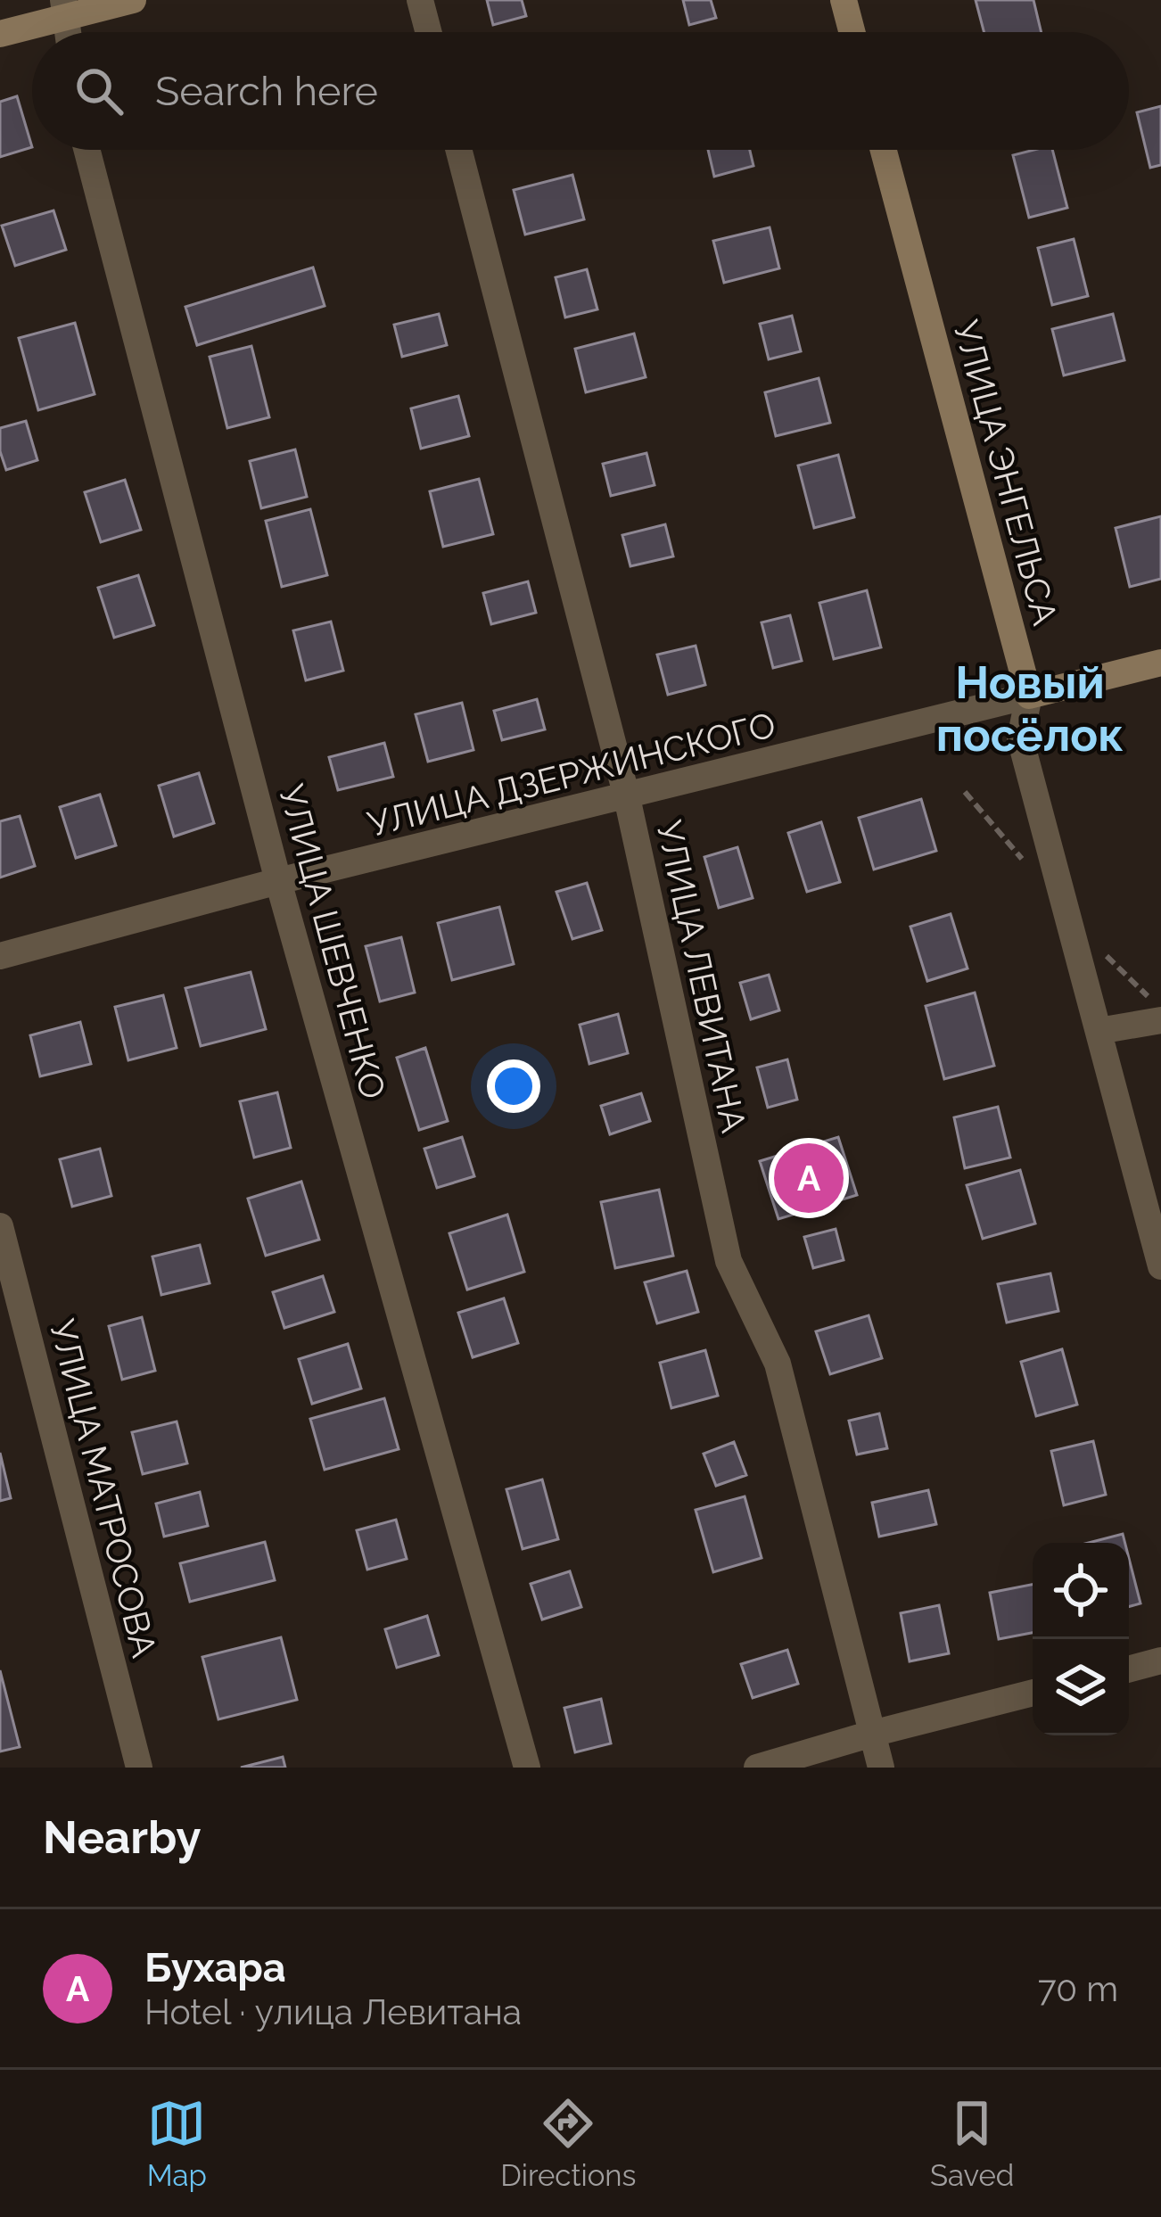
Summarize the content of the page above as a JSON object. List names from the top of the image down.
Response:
{
  "streets": {
    "street": [
      "УЛИЦА ЭНГЕЛЬСА",
      "УЛИЦА ДЗЕРЖИНСКОГО",
      "УЛИЦА ШЕВЧЕНКО",
      "УЛИЦА ЛЕВИТАНА",
      "УЛИЦА МАТРОСОВА"
    ]
  },
  "crossings": [
    ["УЛИЦА ЭНГЕЛЬСА", "УЛИЦА ДЗЕРЖИНСКОГО"],
    ["УЛИЦА ДЗЕРЖИНСКОГО", "УЛИЦА ШЕВЧЕНКО"],
    ["УЛИЦА ДЗЕРЖИНСКОГО", "УЛИЦА ЛЕВИТАНА"]
  ],
  "districts": ["Новый посёлок"],
  "page": {
    "search": "Search here",
    "pins": "A",
    "heading": "Nearby",
    "list": [
      {
        "mark": "A",
        "name": "Бухара",
        "note": "Hotel · улица Левитана",
        "value": "70 m"
      }
    ],
    "nav": ["Map", "Directions", "Saved"]
  }
}
